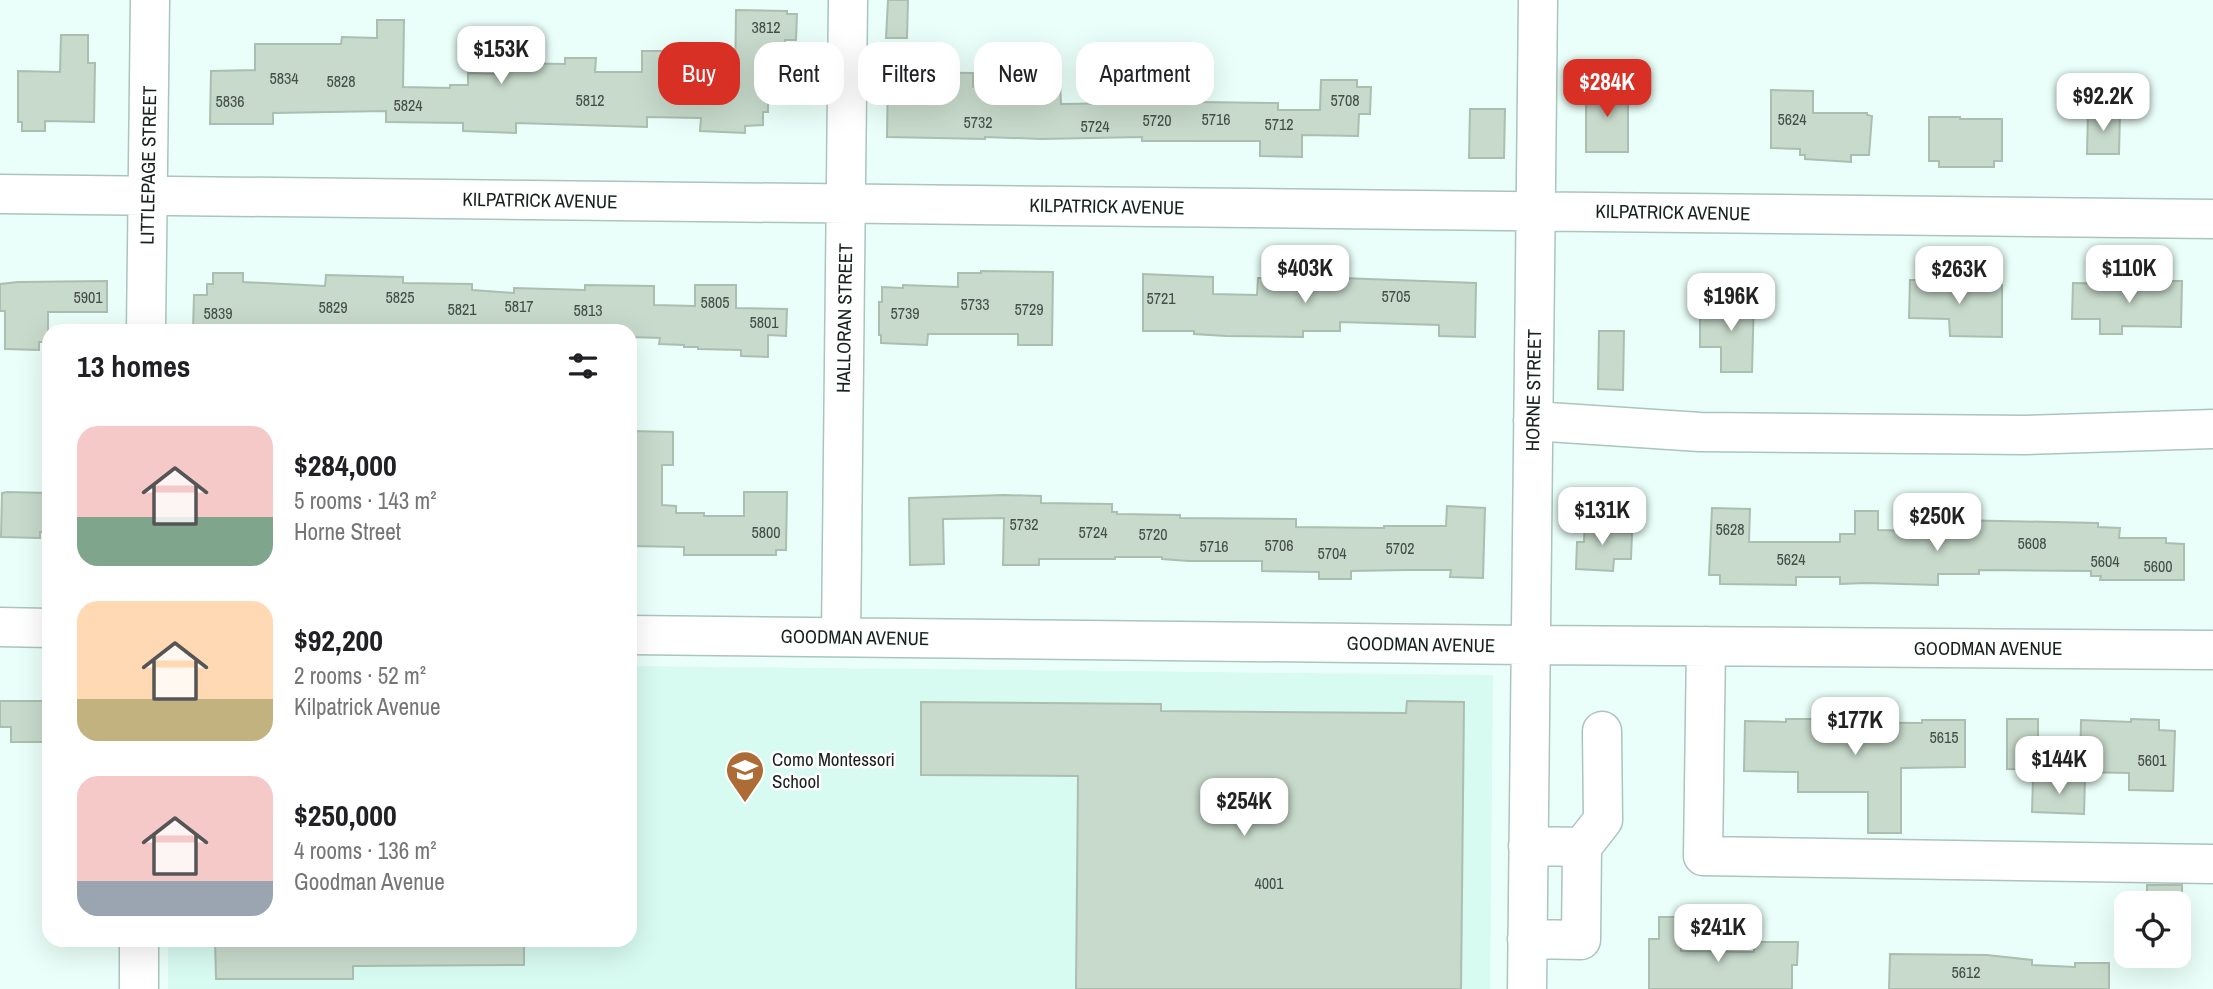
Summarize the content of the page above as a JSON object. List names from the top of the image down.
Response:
{
  "streets": {
    "street": [
      "LITTLEPAGE STREET",
      "KILPATRICK AVENUE",
      "HALLORAN STREET",
      "HORNE STREET",
      "GOODMAN AVENUE"
    ]
  },
  "crossings": [
    ["LITTLEPAGE STREET", "KILPATRICK AVENUE"],
    ["KILPATRICK AVENUE", "HALLORAN STREET"],
    ["KILPATRICK AVENUE", "HORNE STREET"],
    ["HALLORAN STREET", "GOODMAN AVENUE"],
    ["HORNE STREET", "GOODMAN AVENUE"]
  ],
  "places": {
    "school or university": ["Como Montessori School"]
  },
  "house_numbers": [
    "3812",
    "5834",
    "5828",
    "5812",
    "5708",
    "5836",
    "5824",
    "5716",
    "5624",
    "5720",
    "5732",
    "5712",
    "5724",
    "5705",
    "5901",
    "5825",
    "5721",
    "5805",
    "5733",
    "5817",
    "5829",
    "5821",
    "5729",
    "5813",
    "5839",
    "5739",
    "5801",
    "5732",
    "5628",
    "5800",
    "5724",
    "5720",
    "5608",
    "5706",
    "5716",
    "5702",
    "5704",
    "5624",
    "5604",
    "5600",
    "5615",
    "5601",
    "4001",
    "5612"
  ],
  "page": {
    "price": [
      "$153K",
      "$284K",
      "$92.2K",
      "$403K",
      "$110K",
      "$263K",
      "$196K",
      "$131K",
      "$250K",
      "$177K",
      "$144K",
      "$254K",
      "$241K"
    ],
    "chip": [
      "Buy",
      "Rent",
      "Filters",
      "New",
      "Apartment"
    ],
    "heading": "13 homes",
    "list": [
      {
        "name": "$284,000",
        "note": "5 rooms · 143 m² · Horne Street"
      },
      {
        "name": "$92,200",
        "note": "2 rooms · 52 m² · Kilpatrick Avenue"
      },
      {
        "name": "$250,000",
        "note": "4 rooms · 136 m² · Goodman Avenue"
      }
    ]
  }
}
